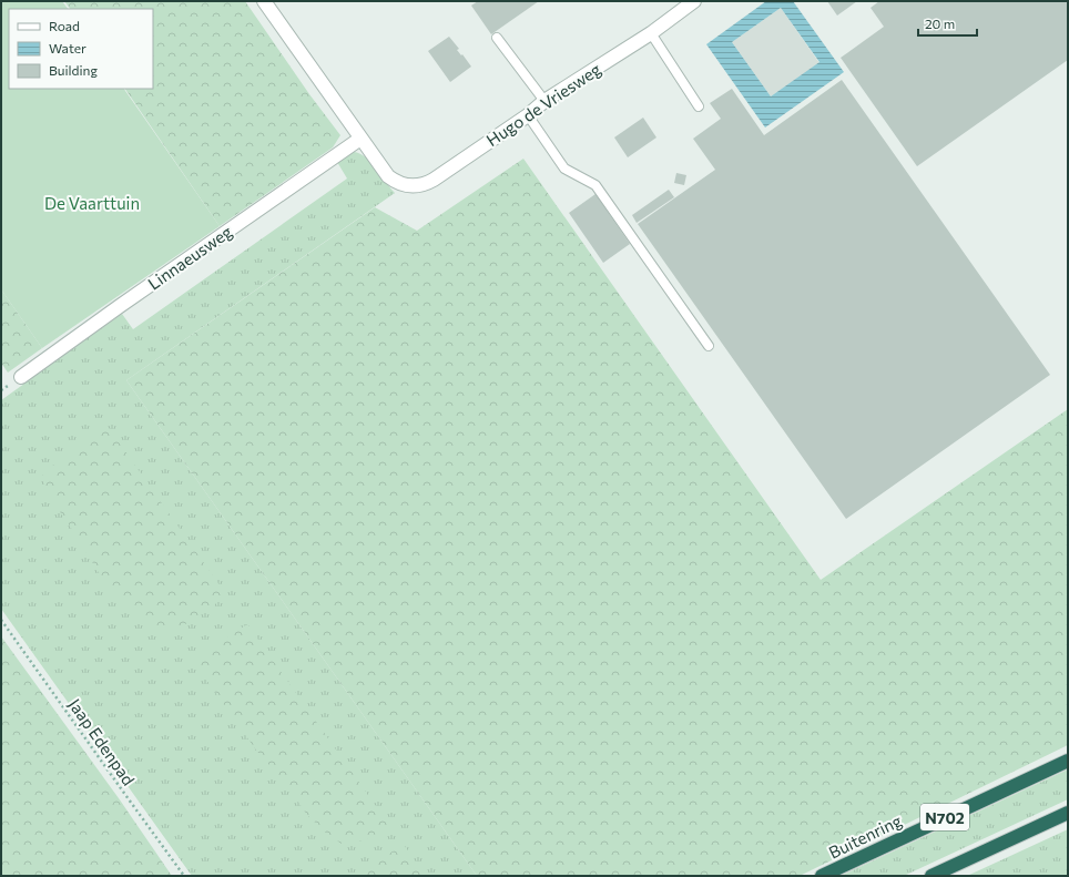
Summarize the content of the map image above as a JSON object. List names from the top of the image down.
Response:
{
  "streets": {
    "highway": ["N702", "Buitenring"],
    "street": ["Hugo de Vriesweg", "Linnaeusweg"],
    "path": ["Jaap Edenpad"]
  },
  "crossings": [
    ["Hugo de Vriesweg", "Linnaeusweg"]
  ],
  "parks": ["De Vaarttuin"],
  "legend": ["Road", "Water", "Building"],
  "scale_bar": "20 m"
}
